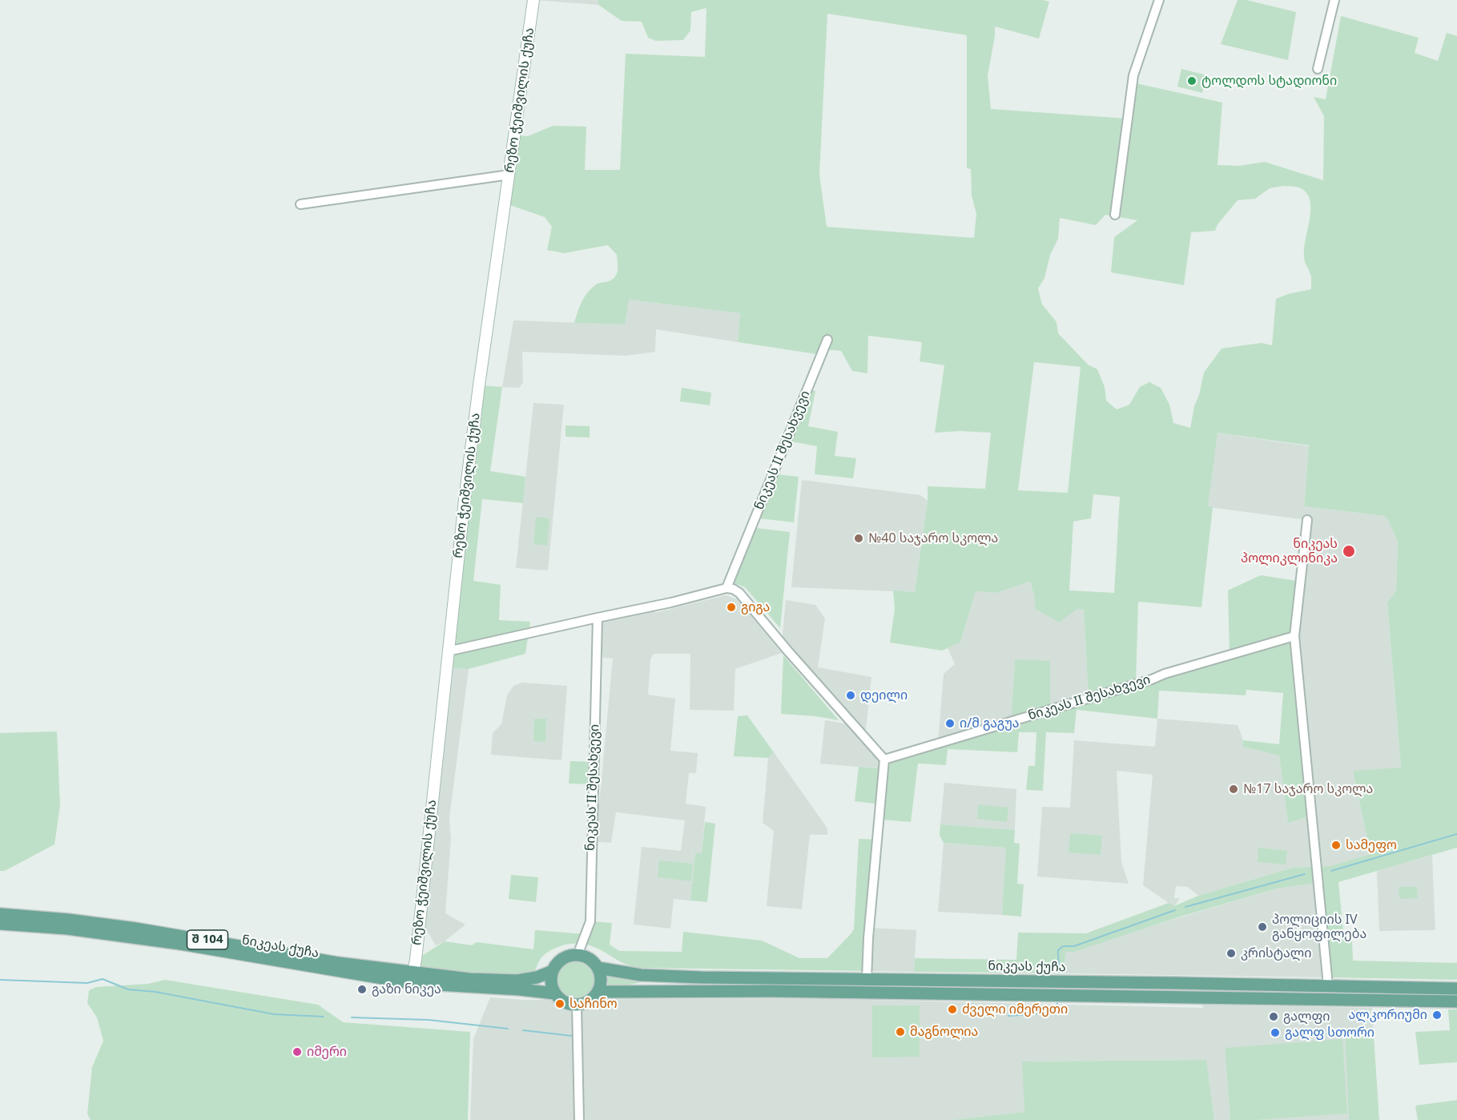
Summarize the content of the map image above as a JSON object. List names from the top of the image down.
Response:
{
  "streets": {
    "main road": ["რეზო ჭეიშვილის ქუჩა", "შ 104", "ნიკეას ქუჩა"],
    "street": ["ნიკეას II შესახვევი"]
  },
  "crossings": [
    ["რეზო ჭეიშვილის ქუჩა", "ნიკეას ქუჩა"],
    ["ნიკეას II შესახვევი", "ნიკეას ქუჩა"]
  ],
  "places": [
    "ტოლდოს სტადიონი",
    "№40 საჯარო სკოლა",
    "ნიკეას პოლიკლინიკა",
    "გიგა",
    "დეილი",
    "ი/მ გაგუა",
    "№17 საჯარო სკოლა",
    "სამეფო",
    "პოლიციის IV განყოფილება",
    "კრისტალი",
    "გაზი ნიკეა",
    "საჩინო",
    "ძველი იმერეთი",
    "ალკორიუმი",
    "გალფი",
    "მაგნოლია",
    "გალფ სთორი",
    "იმერი"
  ]
}
